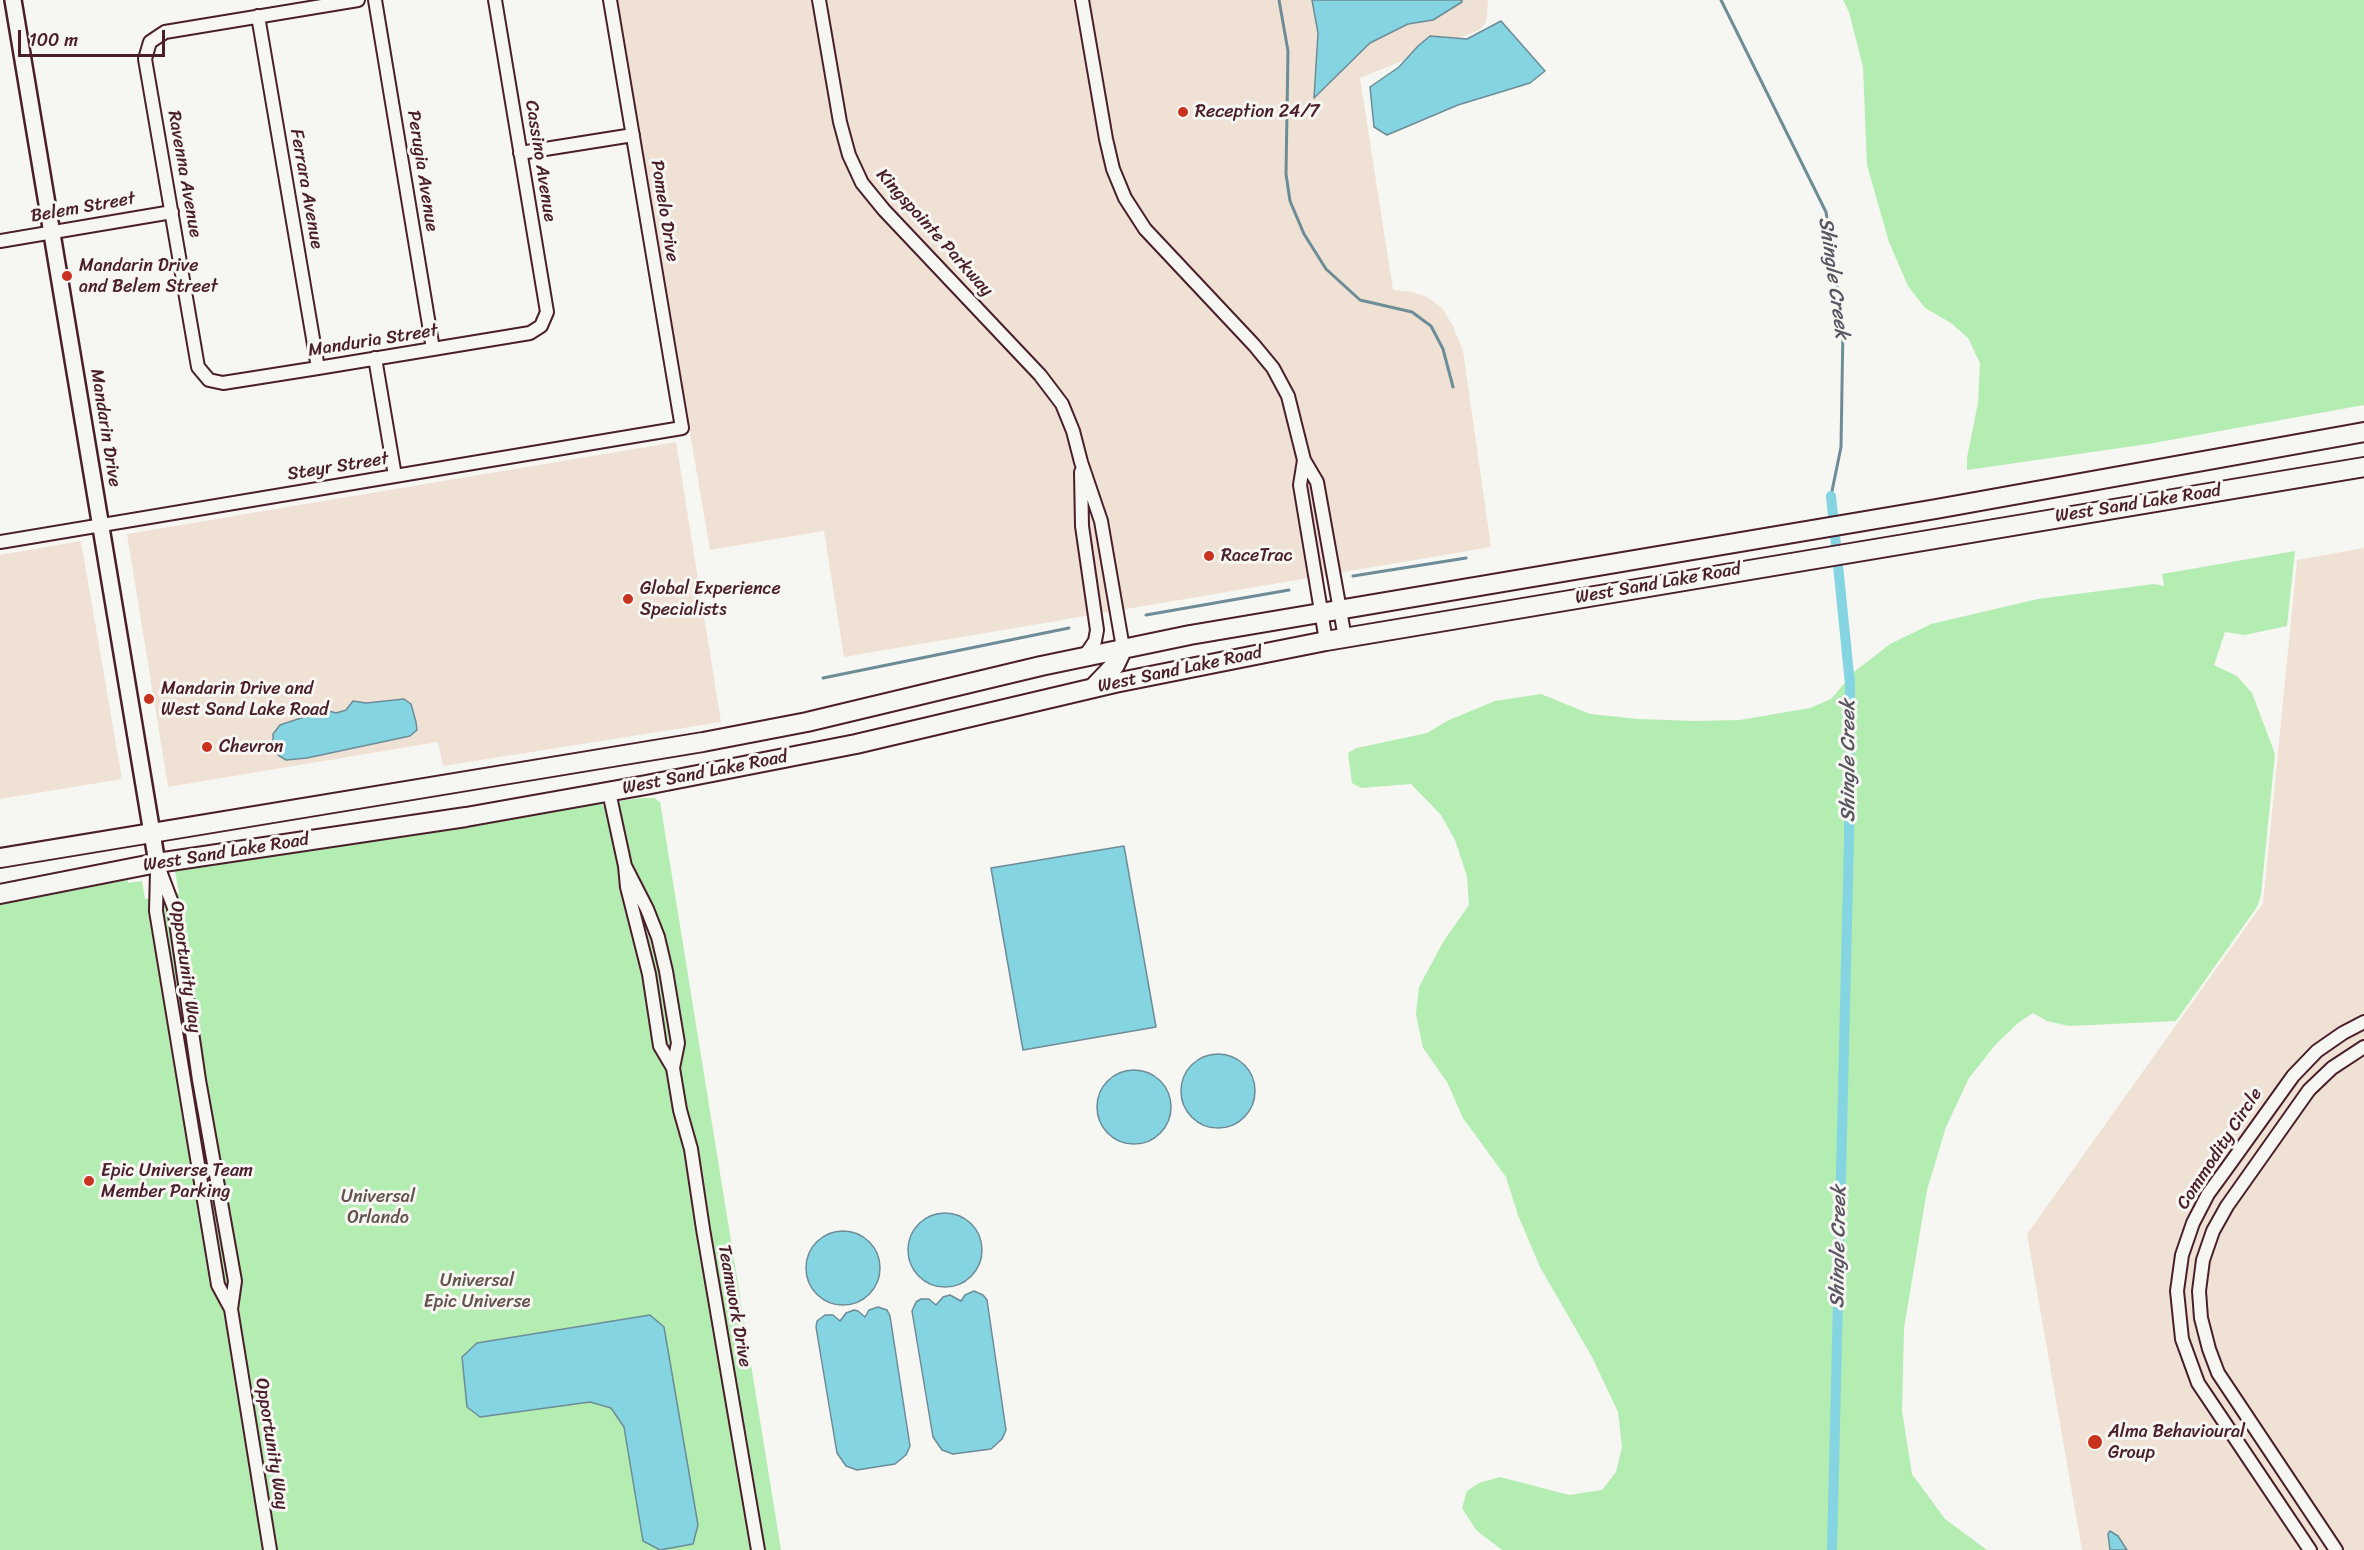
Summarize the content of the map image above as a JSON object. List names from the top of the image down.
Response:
{
  "streets": {
    "main road": ["West Sand Lake Road"],
    "street": [
      "Cassino Avenue",
      "Perugia Avenue",
      "Ravenna Avenue",
      "Ferrara Avenue",
      "Belem Street",
      "Pomelo Drive",
      "Kingspointe Parkway",
      "Manduria Street",
      "Mandarin Drive",
      "Steyr Street",
      "Opportunity Way",
      "Commodity Circle",
      "Teamwork Drive"
    ]
  },
  "crossings": [
    ["Cassino Avenue", "Manduria Street"],
    ["Perugia Avenue", "Manduria Street"],
    ["Ravenna Avenue", "Ferrara Avenue"],
    ["Ravenna Avenue", "Belem Street"],
    ["Ravenna Avenue", "Manduria Street"],
    ["Ferrara Avenue", "Manduria Street"],
    ["Belem Street", "Mandarin Drive"],
    ["Pomelo Drive", "Steyr Street"],
    ["Kingspointe Parkway", "West Sand Lake Road"],
    ["Mandarin Drive", "Steyr Street"],
    ["Mandarin Drive", "West Sand Lake Road"],
    ["Mandarin Drive", "Opportunity Way"],
    ["West Sand Lake Road", "Opportunity Way"],
    ["West Sand Lake Road", "Teamwork Drive"]
  ],
  "water": ["Shingle Creek"],
  "parks": ["Universal Orlando", "Universal Epic Universe"],
  "places": [
    "Reception 24/7",
    "Mandarin Drive and Belem Street",
    "RaceTrac",
    "Global Experience Specialists",
    "Mandarin Drive and West Sand Lake Road",
    "Chevron",
    "Epic Universe Team Member Parking",
    "Alma Behavioural Group"
  ],
  "scale_bar": "100 m"
}
